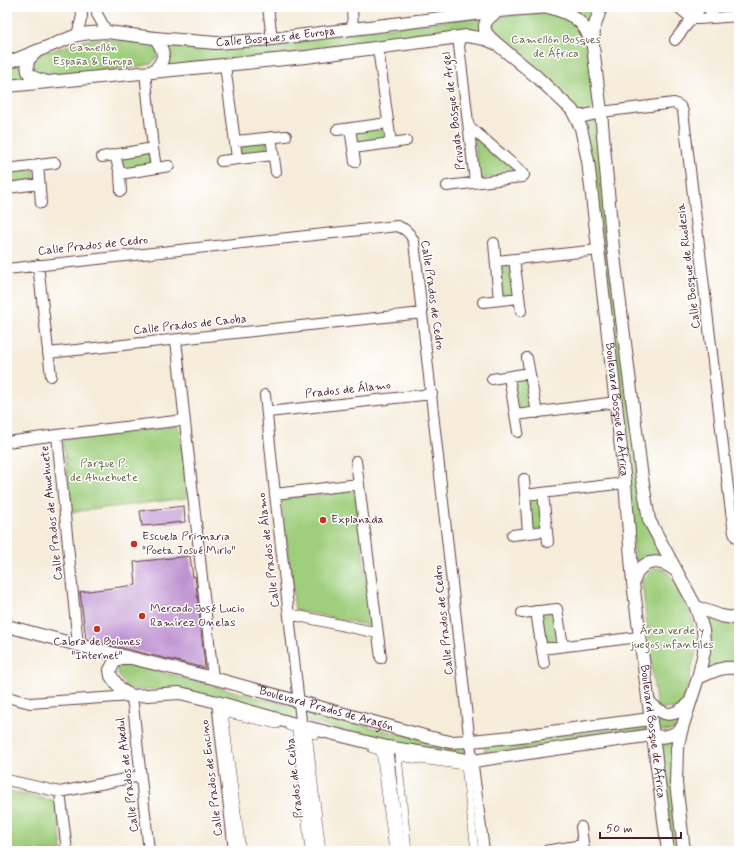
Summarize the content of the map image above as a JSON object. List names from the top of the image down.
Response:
{
  "streets": {
    "street": [
      "Calle Bosques de Europa",
      "Privada Bosque de Argel",
      "Calle Prados de Cedro",
      "Calle Bosque de Rhodesia",
      "Calle Prados de Caoba",
      "Prados de Álamo",
      "Boulevard Bosque de África",
      "Calle Prados de Ahuehuete",
      "Calle Prados de Álamo",
      "Boulevard Prados de Aragón",
      "Calle Prados de Abedul",
      "Calle Prados de Encino",
      "Prados de Ceiba"
    ]
  },
  "crossings": [
    ["Calle Bosques de Europa", "Privada Bosque de Argel"],
    ["Calle Bosques de Europa", "Boulevard Bosque de África"],
    ["Privada Bosque de Argel", "Boulevard Bosque de África"],
    ["Calle Prados de Cedro", "Calle Prados de Caoba"],
    ["Calle Prados de Cedro", "Prados de Álamo"],
    ["Calle Prados de Cedro", "Boulevard Prados de Aragón"],
    ["Calle Bosque de Rhodesia", "Boulevard Bosque de África"],
    ["Prados de Álamo", "Calle Prados de Álamo"],
    ["Boulevard Bosque de África", "Boulevard Prados de Aragón"],
    ["Calle Prados de Ahuehuete", "Boulevard Prados de Aragón"],
    ["Calle Prados de Álamo", "Boulevard Prados de Aragón"],
    ["Calle Prados de Álamo", "Prados de Ceiba"],
    ["Boulevard Prados de Aragón", "Calle Prados de Abedul"],
    ["Boulevard Prados de Aragón", "Calle Prados de Encino"],
    ["Boulevard Prados de Aragón", "Prados de Ceiba"]
  ],
  "parks": [
    "Camellón Bosques de África",
    "Camellón España & Europa",
    "Parque P. de Ahuehuete",
    "Área verde y juegos infantiles"
  ],
  "places": [
    "Explanada",
    "Escuela Primaria \"Poeta Josué Mirlo\"",
    "Mercado José Lucio Ramírez Onelas",
    "Cabra de Bolones \"Internet\""
  ],
  "scale_bar": "50 m"
}
